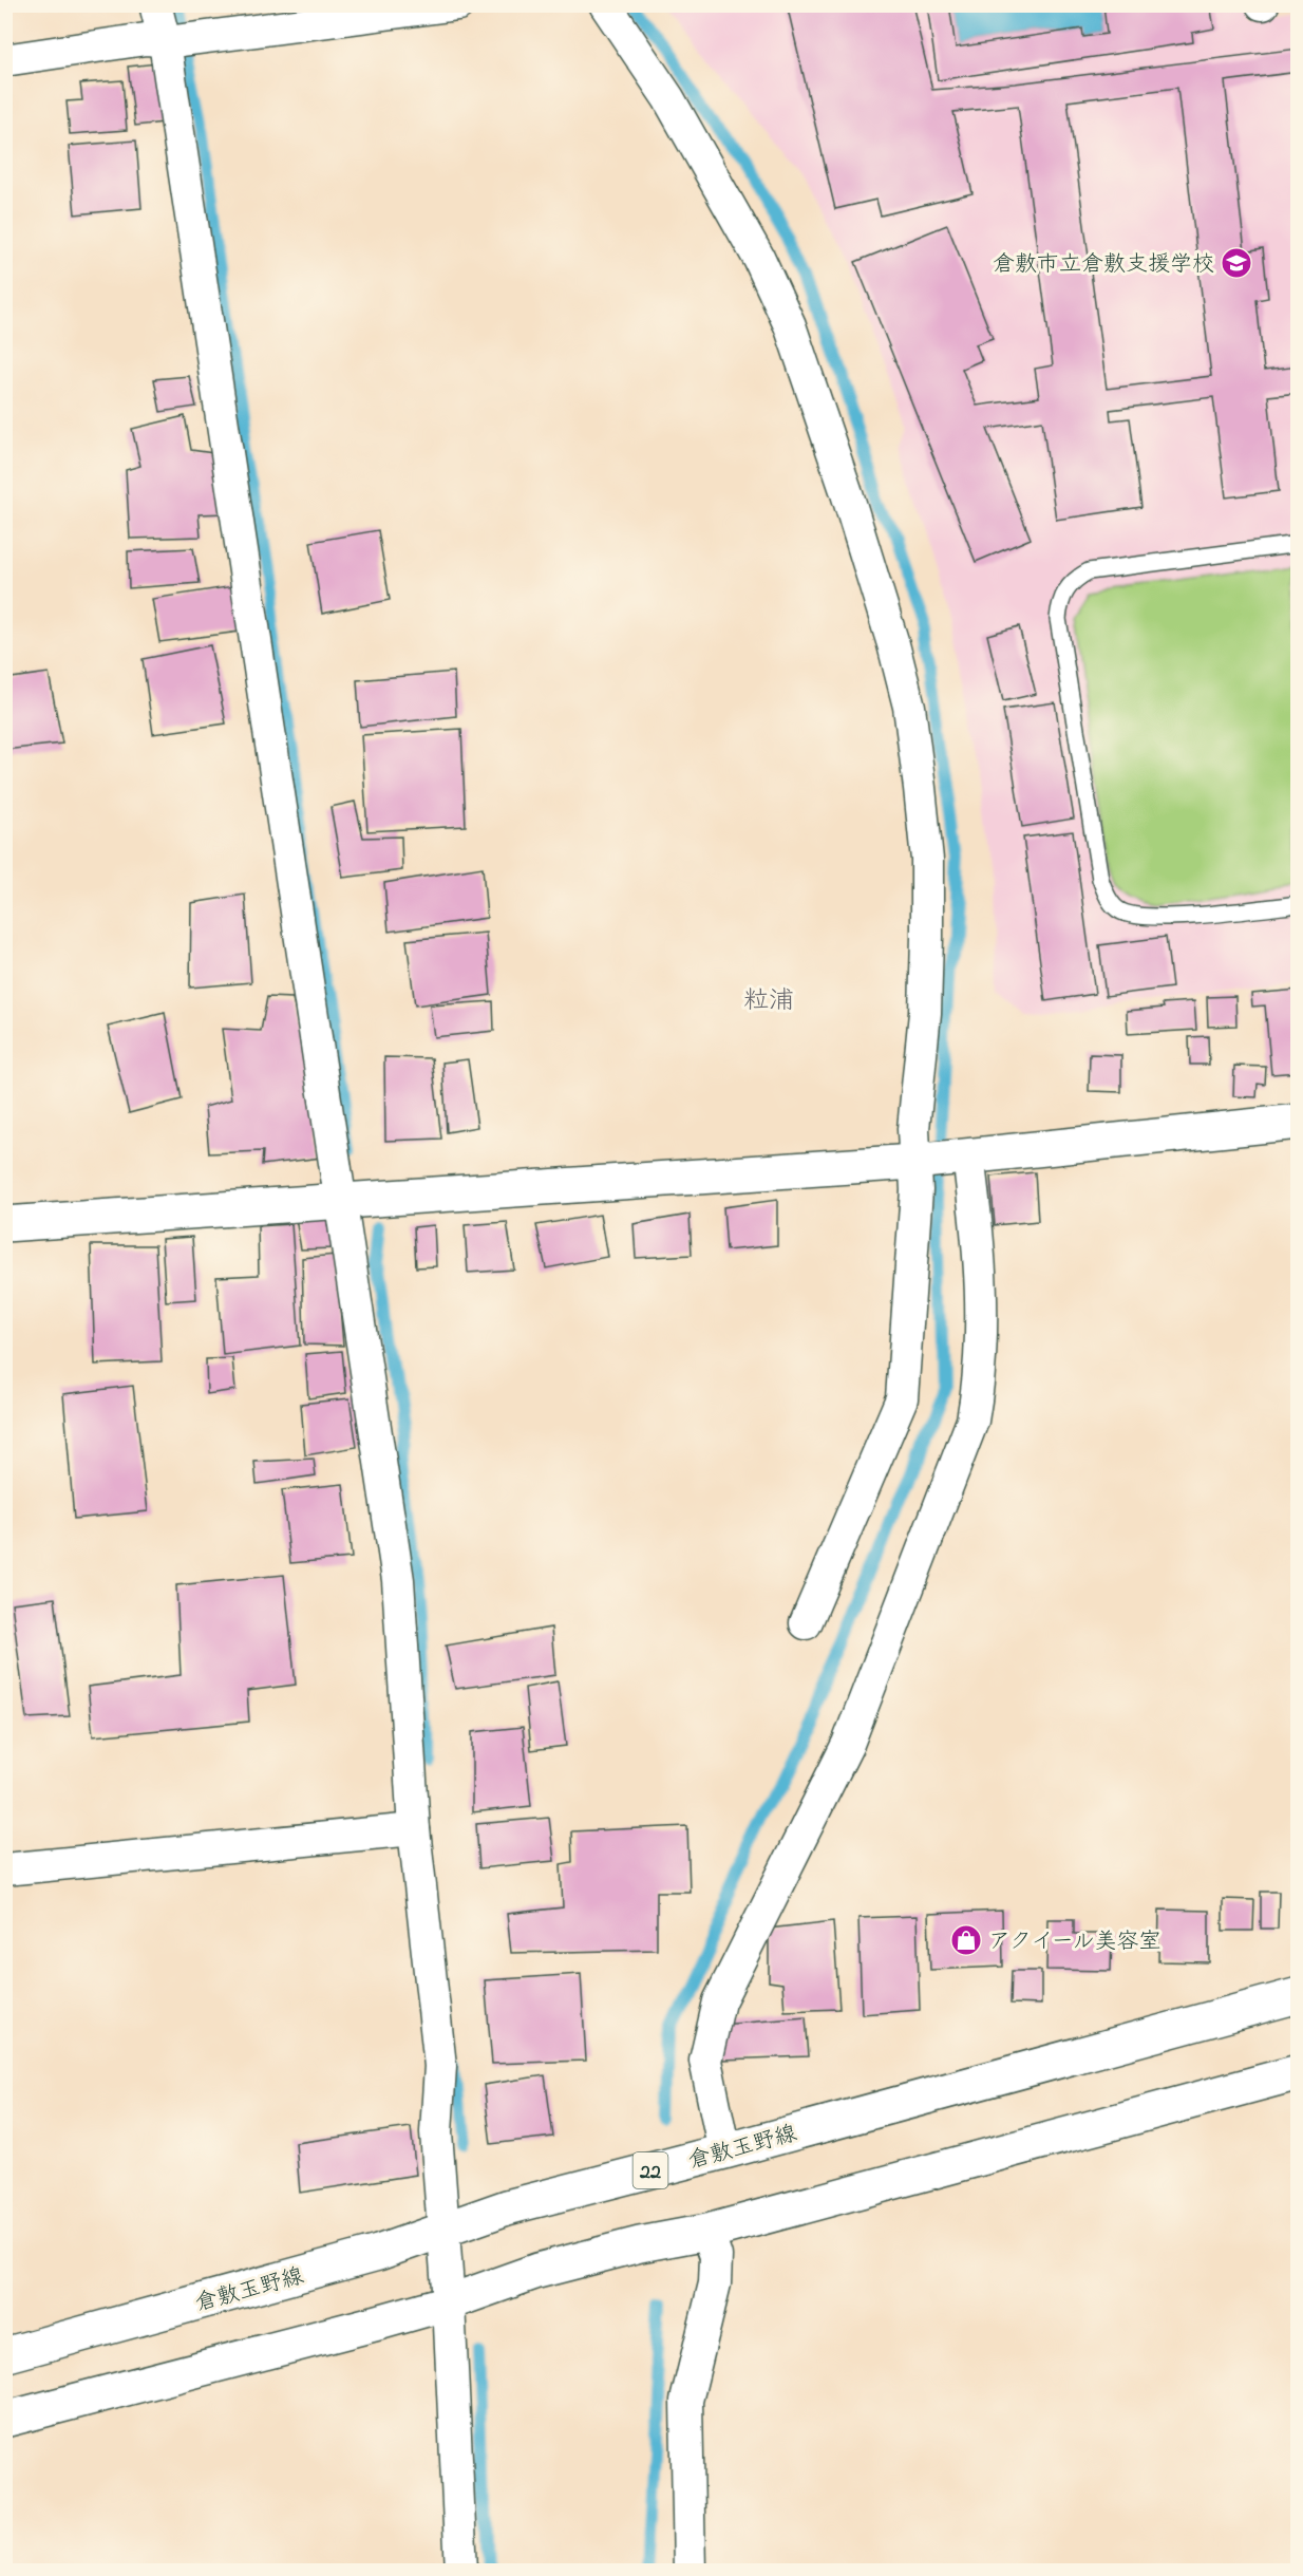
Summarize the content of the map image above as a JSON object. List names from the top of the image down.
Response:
{
  "streets": {
    "main road": ["倉敷玉野線", "22"]
  },
  "districts": ["粒浦"],
  "places": {
    "school or university": ["倉敷市立倉敷支援学校"],
    "shop": ["アクイール美容室"]
  }
}
